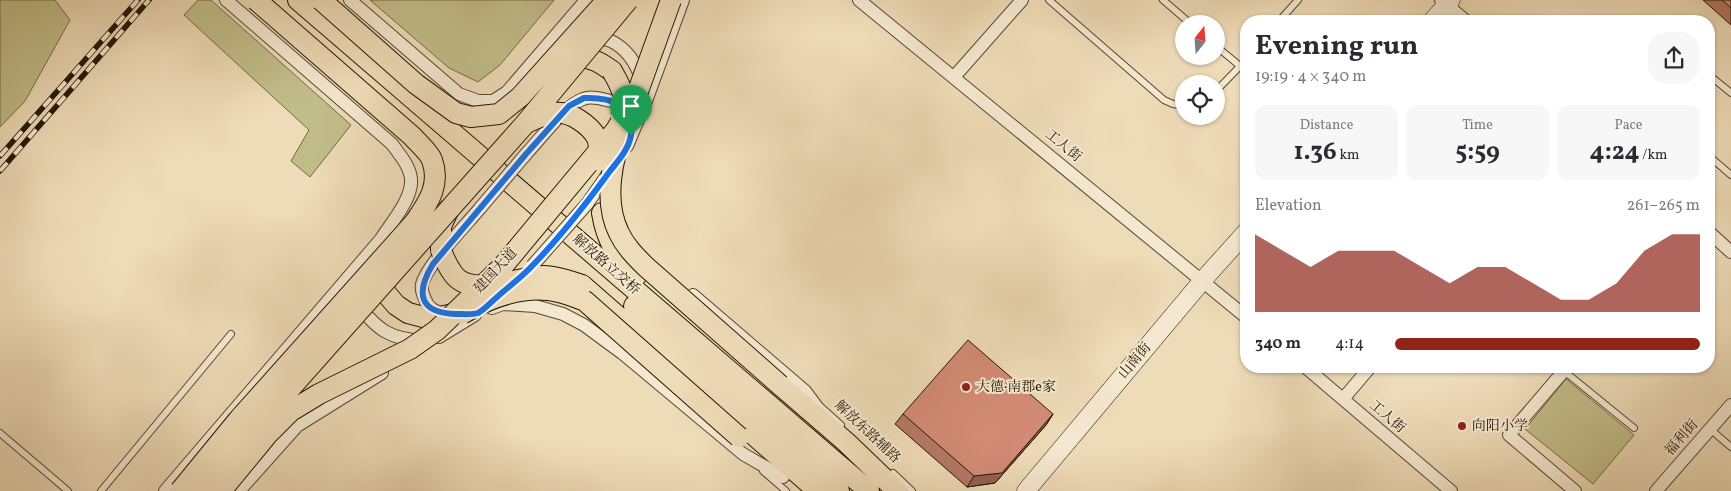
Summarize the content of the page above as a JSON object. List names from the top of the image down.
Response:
{
  "streets": {
    "highway": ["解放路立交桥", "建国大道"],
    "main road": ["山南街"],
    "street": ["工人街", "福利街"],
    "lane": ["解放东路辅路"]
  },
  "crossings": [
    ["工人街", "山南街"]
  ],
  "places": ["大德·南郡e家", "向阳小学"],
  "north": "top",
  "page": {
    "heading": ["Evening run", "19:19 · 4 × 340 m"],
    "stats": [
      ["Distance", "1.36 km"],
      ["Time", "5:59"],
      ["Pace", "4:24 /km"]
    ],
    "chart": ["Elevation", "261–265 m"],
    "list": [
      {
        "name": "340 m",
        "note": "4:14"
      }
    ]
  }
}
